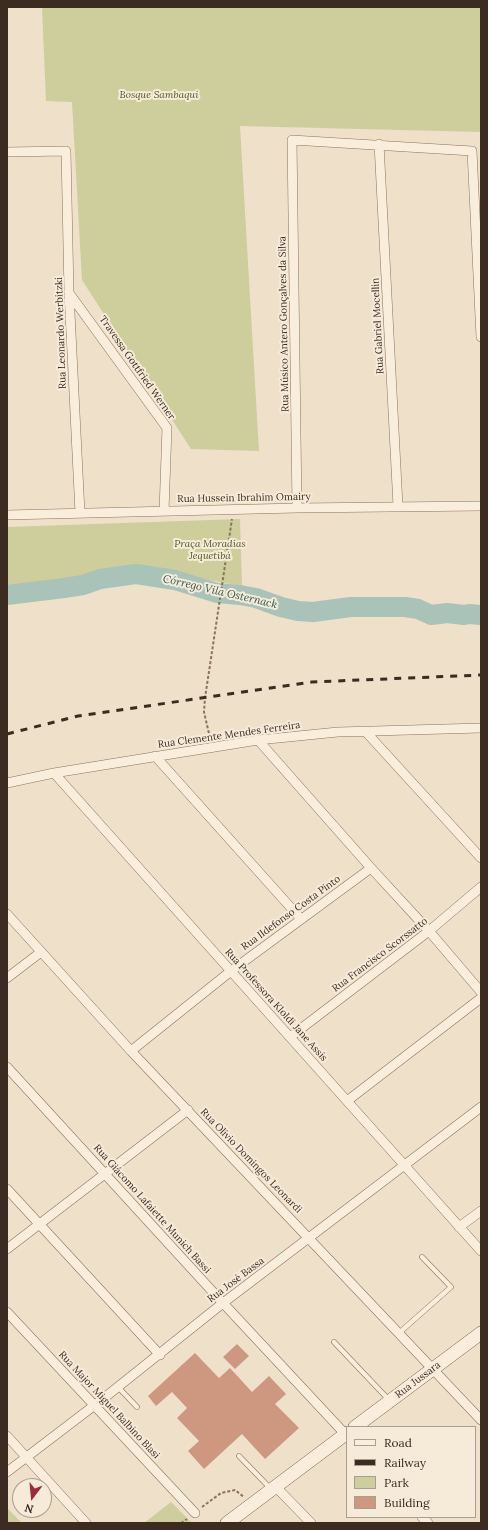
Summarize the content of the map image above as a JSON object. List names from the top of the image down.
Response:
{
  "streets": {
    "street": [
      "Rua Músico Antero Gonçalves da Silva",
      "Rua Gabriel Mocellin",
      "Rua Leonardo Werbitzki",
      "Travessa Gottfried Werner",
      "Rua Hussein Ibrahim Omairy",
      "Rua Clemente Mendes Ferreira",
      "Rua Ildefonso Costa Pinto",
      "Rua Francisco Scorssatto",
      "Rua Professora Kloldi Jane Assis",
      "Rua Olívio Domingos Leonardi",
      "Rua Giácomo Lafaiette Munich Bassi",
      "Rua José Bassa",
      "Rua Jussara",
      "Rua Major Miguel Balbino Blasi"
    ]
  },
  "crossings": [
    ["Rua Músico Antero Gonçalves da Silva", "Rua Gabriel Mocellin"],
    ["Rua Músico Antero Gonçalves da Silva", "Rua Hussein Ibrahim Omairy"],
    ["Rua Gabriel Mocellin", "Rua Hussein Ibrahim Omairy"],
    ["Rua Leonardo Werbitzki", "Travessa Gottfried Werner"],
    ["Rua Leonardo Werbitzki", "Rua Hussein Ibrahim Omairy"],
    ["Travessa Gottfried Werner", "Rua Hussein Ibrahim Omairy"],
    ["Rua Clemente Mendes Ferreira", "Rua Professora Kloldi Jane Assis"],
    ["Rua Ildefonso Costa Pinto", "Rua Professora Kloldi Jane Assis"],
    ["Rua Ildefonso Costa Pinto", "Rua Olívio Domingos Leonardi"],
    ["Rua Francisco Scorssatto", "Rua Professora Kloldi Jane Assis"],
    ["Rua Professora Kloldi Jane Assis", "Rua José Bassa"],
    ["Rua Olívio Domingos Leonardi", "Rua José Bassa"],
    ["Rua Olívio Domingos Leonardi", "Rua Jussara"],
    ["Rua Giácomo Lafaiette Munich Bassi", "Rua José Bassa"],
    ["Rua José Bassa", "Rua Major Miguel Balbino Blasi"]
  ],
  "water": ["Córrego Vila Osternack"],
  "parks": ["Bosque Sambaqui", "Praça Moradias Jequetibá"],
  "legend": [
    "Road",
    "Railway",
    "Park",
    "Building"
  ],
  "north": "bottom"
}
